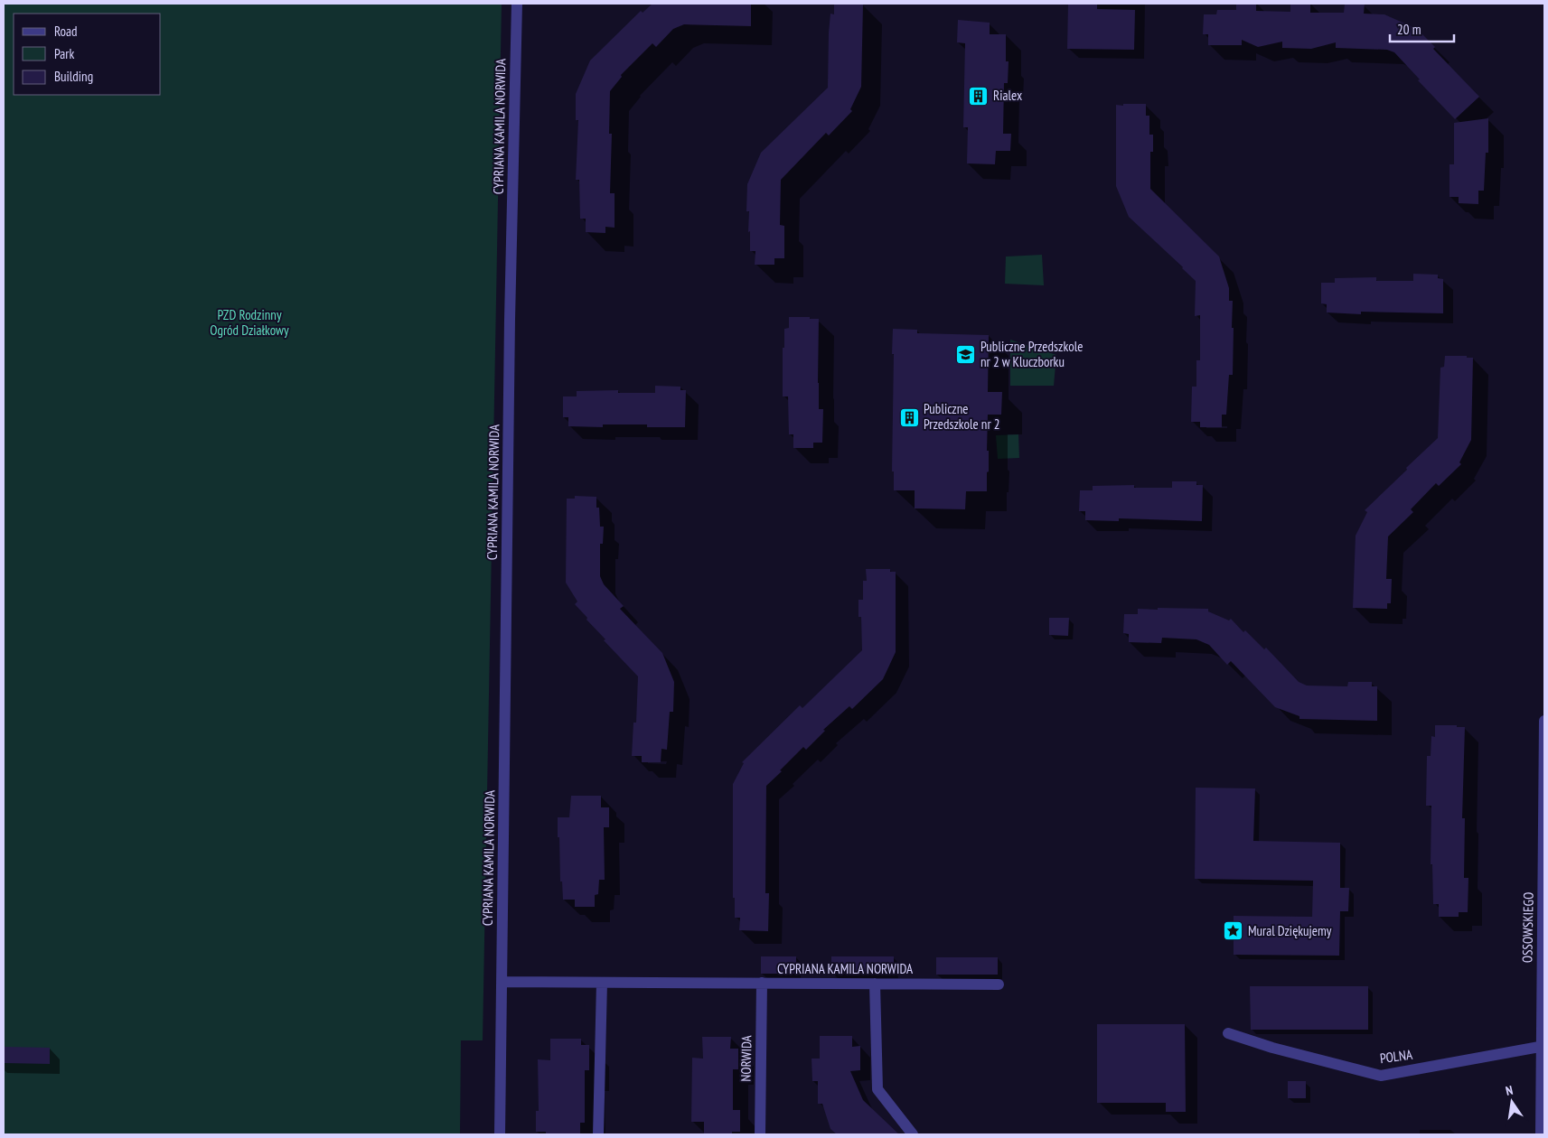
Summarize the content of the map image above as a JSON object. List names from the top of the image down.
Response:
{
  "streets": {
    "street": [
      "CYPRIANA KAMILA NORWIDA",
      "OSSOWSKIEGO",
      "POLNA",
      "NORWIDA"
    ]
  },
  "crossings": [
    ["CYPRIANA KAMILA NORWIDA", "NORWIDA"],
    ["OSSOWSKIEGO", "POLNA"]
  ],
  "parks": ["PZD Rodzinny Ogród Działkowy"],
  "places": {
    "building": ["Rialex", "Publiczne Przedszkole nr 2"],
    "school or university": ["Publiczne Przedszkole nr 2 w Kluczborku"],
    "place": ["Mural Dziękujemy"]
  },
  "legend": ["Road", "Park", "Building"],
  "scale_bar": "20 m",
  "north": "top"
}
